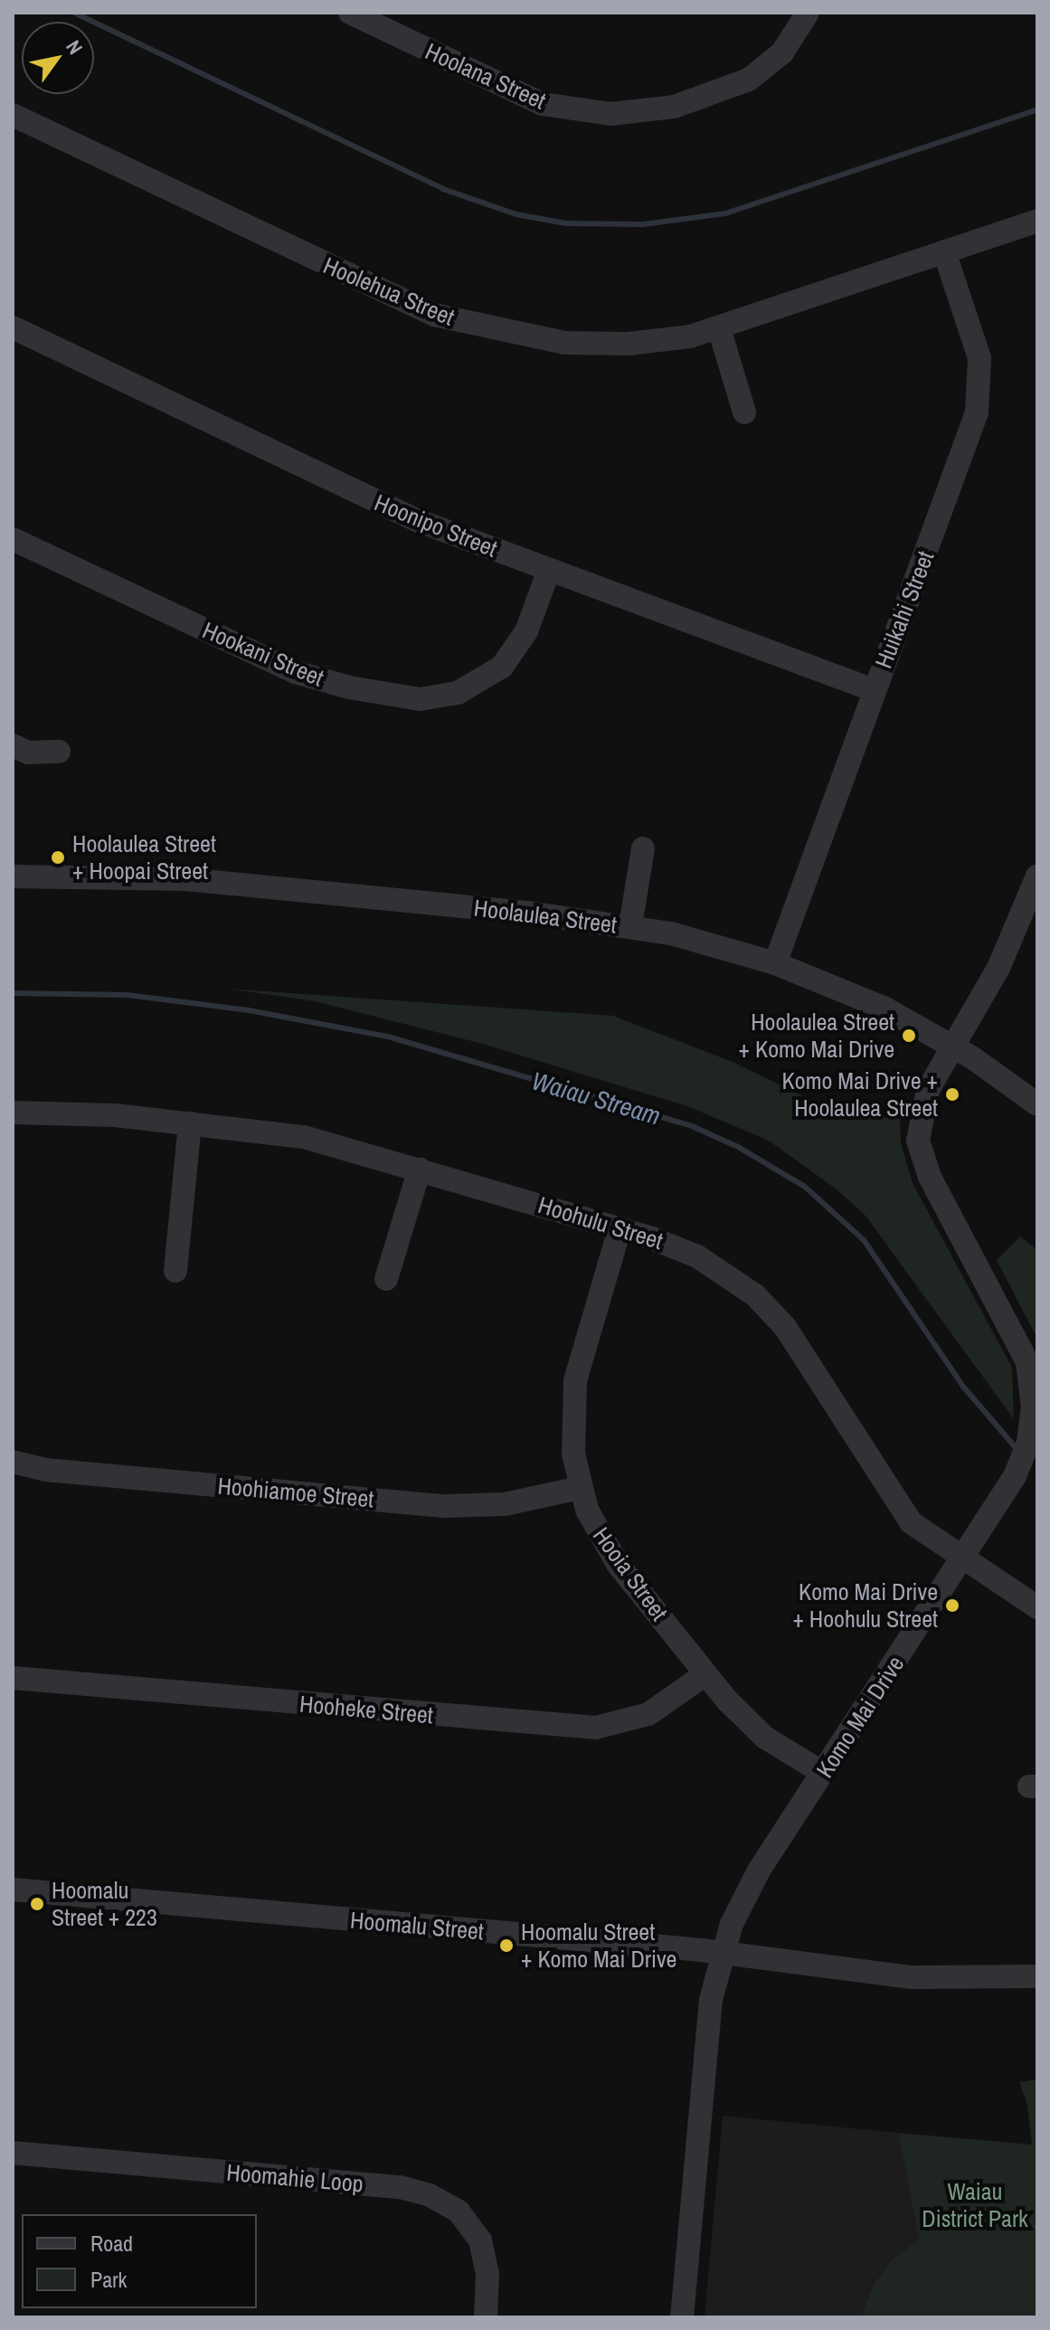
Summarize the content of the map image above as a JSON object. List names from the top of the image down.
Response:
{
  "streets": {
    "street": [
      "Hoolana Street",
      "Hoolehua Street",
      "Hoonipo Street",
      "Huikahi Street",
      "Hookani Street",
      "Hoolaulea Street",
      "Hoohulu Street",
      "Hoohiamoe Street",
      "Hooia Street",
      "Hooheke Street",
      "Komo Mai Drive",
      "Hoomalu Street",
      "Hoomahie Loop"
    ]
  },
  "crossings": [
    ["Hoolehua Street", "Huikahi Street"],
    ["Hoonipo Street", "Huikahi Street"],
    ["Hoonipo Street", "Hookani Street"],
    ["Huikahi Street", "Hoolaulea Street"],
    ["Hoolaulea Street", "Komo Mai Drive"],
    ["Hoohulu Street", "Hooia Street"],
    ["Hoohulu Street", "Komo Mai Drive"],
    ["Hoohiamoe Street", "Hooia Street"],
    ["Hooia Street", "Hooheke Street"],
    ["Hooia Street", "Komo Mai Drive"],
    ["Komo Mai Drive", "Hoomalu Street"]
  ],
  "water": ["Waiau Stream"],
  "parks": ["Waiau District Park"],
  "places": [
    "Hoolaulea Street + Hoopai Street",
    "Hoolaulea Street + Komo Mai Drive",
    "Komo Mai Drive + Hoolaulea Street",
    "Komo Mai Drive + Hoohulu Street",
    "Hoomalu Street + 223",
    "Hoomalu Street + Komo Mai Drive"
  ],
  "legend": ["Road", "Park"],
  "north": "top right"
}
